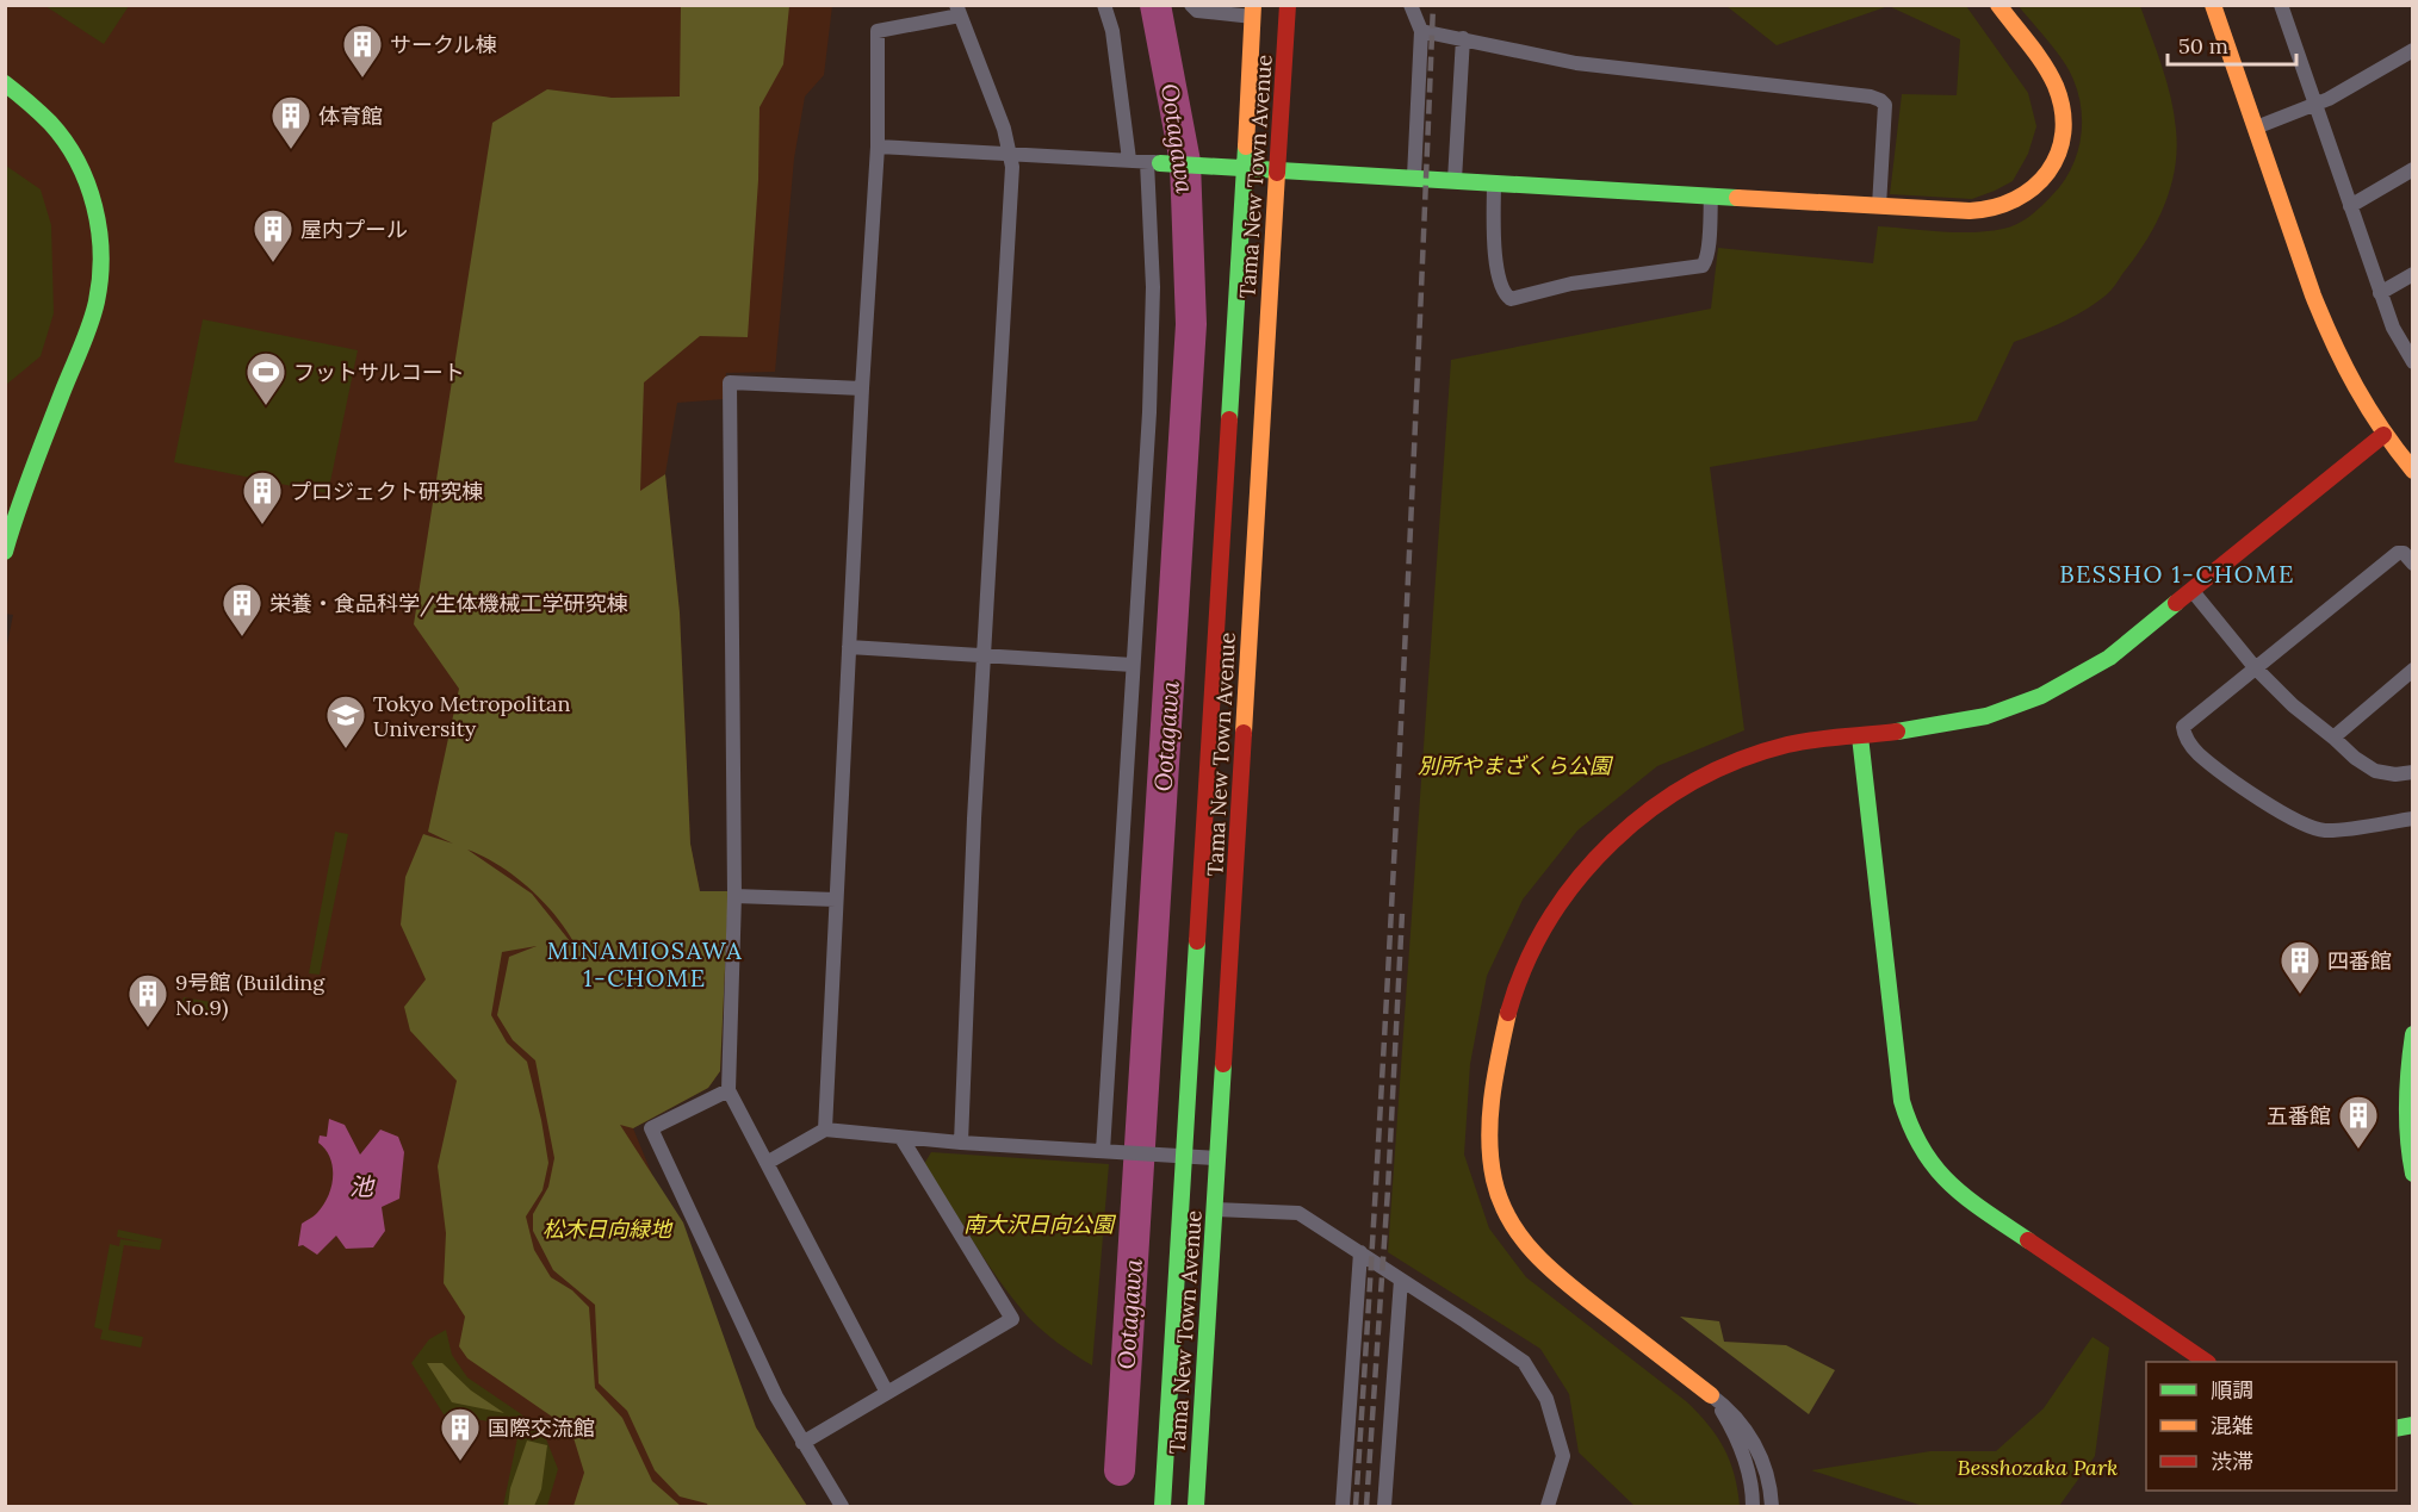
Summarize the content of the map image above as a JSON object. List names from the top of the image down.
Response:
{
  "streets": {
    "street": ["Tama New Town Avenue"]
  },
  "districts": ["BESSHO 1-CHOME", "MINAMIOSAWA 1-CHOME"],
  "water": ["Ootagawa", "池"],
  "parks": [
    "別所やまざくら公園",
    "南大沢日向公園",
    "松木日向緑地",
    "Besshozaka Park"
  ],
  "places": {
    "building": [
      "サークル棟",
      "体育館",
      "屋内プール",
      "プロジェクト研究棟",
      "栄養・食品科学/生体機械工学研究棟",
      "四番館",
      "9号館 (Building No.9)",
      "五番館",
      "国際交流館"
    ],
    "sports": ["フットサルコート"],
    "school or university": ["Tokyo Metropolitan University"]
  },
  "legend": ["順調", "混雑", "渋滞"],
  "scale_bar": "50 m"
}
